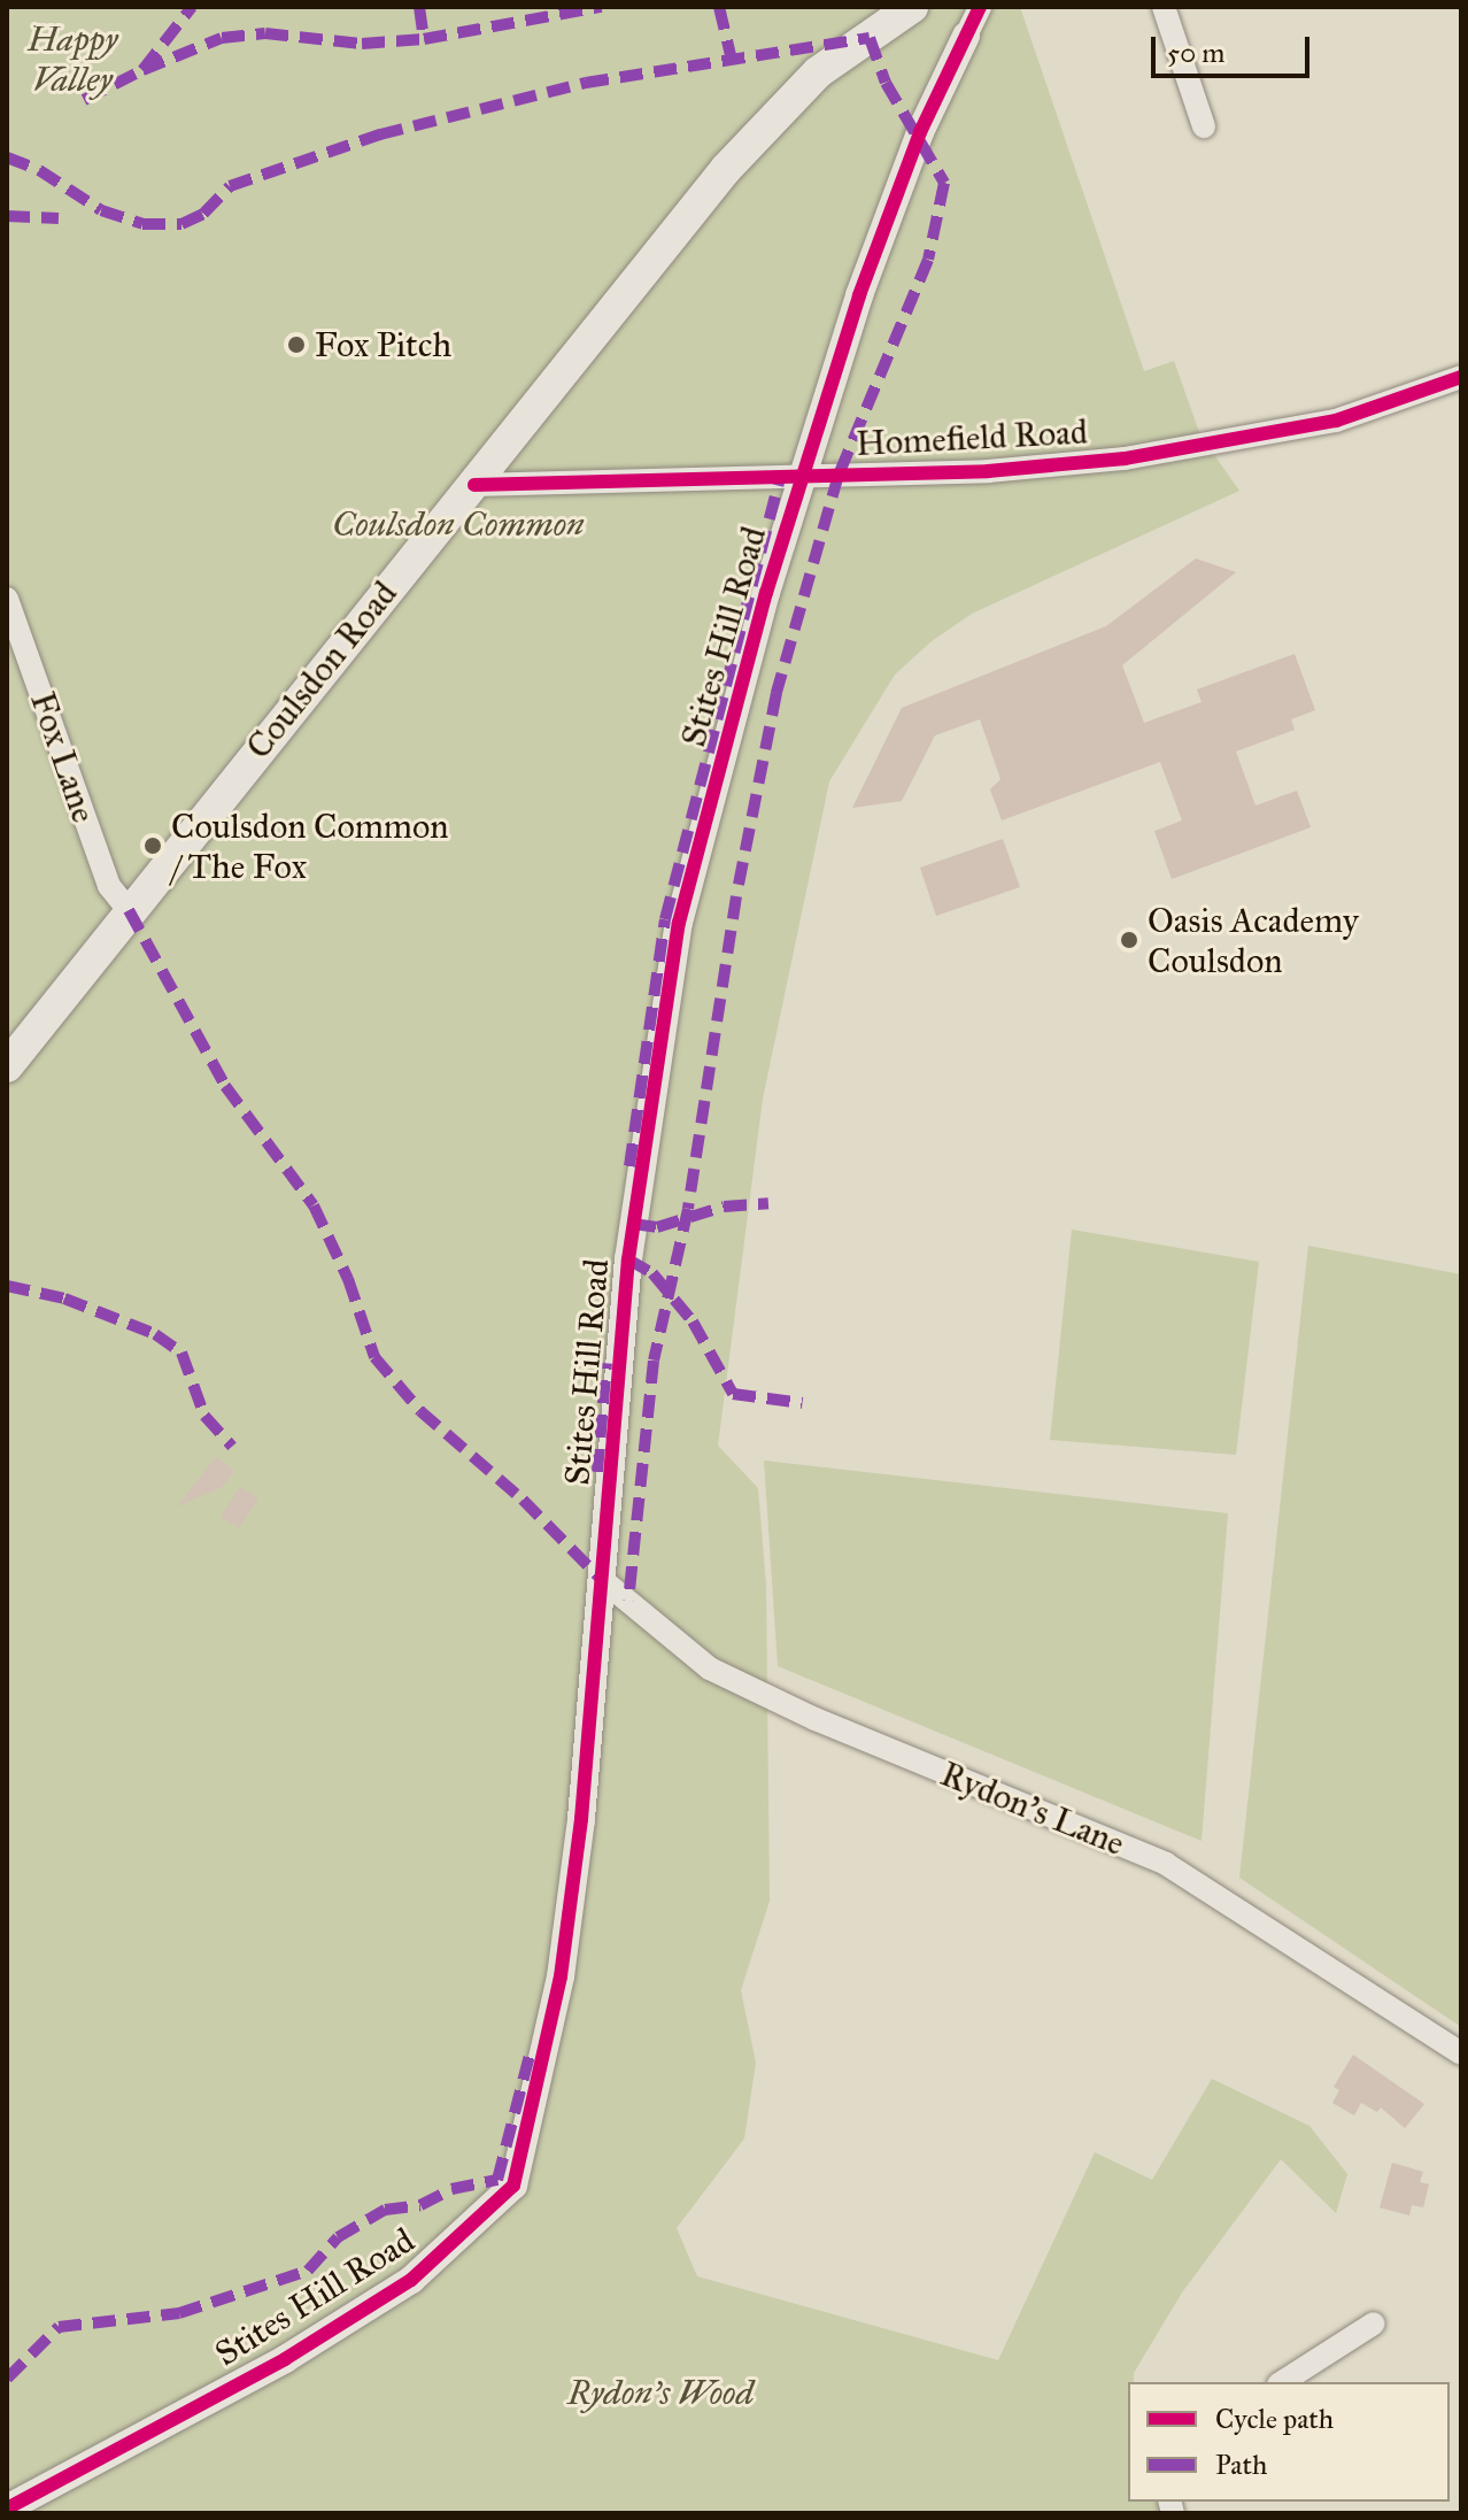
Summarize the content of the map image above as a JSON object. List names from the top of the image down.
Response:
{
  "streets": {
    "main road": ["Coulsdon Road"],
    "street": [
      "Homefield Road",
      "Stites Hill Road",
      "Fox Lane",
      "Rydon's Lane"
    ]
  },
  "crossings": [
    ["Homefield Road", "Stites Hill Road"],
    ["Homefield Road", "Coulsdon Road"],
    ["Stites Hill Road", "Rydon's Lane"],
    ["Coulsdon Road", "Fox Lane"]
  ],
  "parks": ["Happy Valley", "Coulsdon Common", "Rydon's Wood"],
  "places": ["Fox Pitch", "Coulsdon Common / The Fox", "Oasis Academy Coulsdon"],
  "legend": ["Cycle path", "Path"],
  "scale_bar": "50 m"
}
